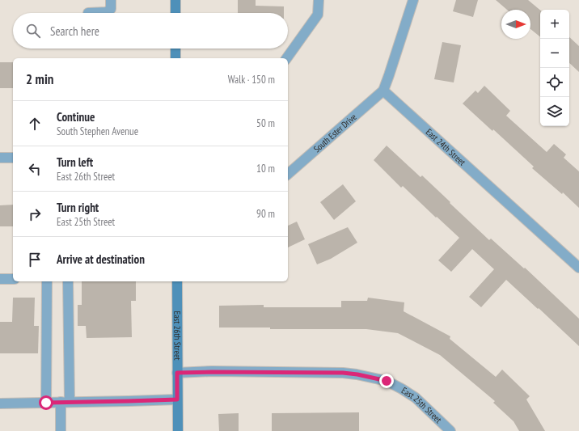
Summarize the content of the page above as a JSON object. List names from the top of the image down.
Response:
{
  "streets": {
    "main road": ["East 26th Street"],
    "street": ["South Ester Drive", "East 24th Street", "East 25th Street"]
  },
  "crossings": [
    ["South Ester Drive", "East 24th Street"],
    ["East 26th Street", "East 25th Street"]
  ],
  "north": "right",
  "page": {
    "map_buttons": ["+", "−"],
    "search": "Search here",
    "heading": ["2 min", "Walk · 150 m"],
    "list": [
      ["Continue", "South Stephen Avenue", "50 m"],
      ["Turn left", "East 26th Street", "10 m"],
      ["Turn right", "East 25th Street", "90 m"],
      "Arrive at destination"
    ]
  }
}
